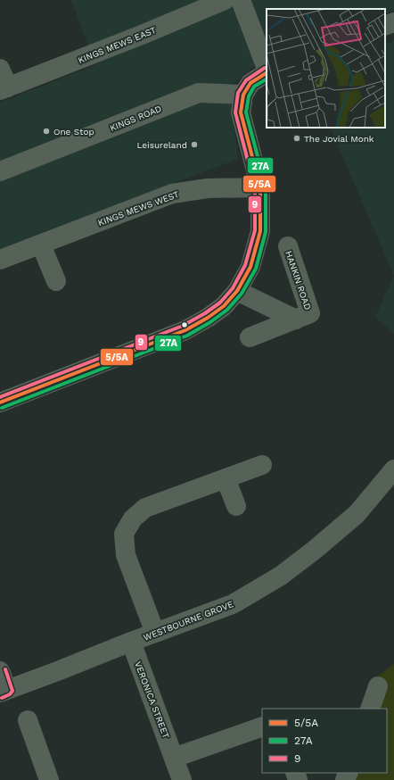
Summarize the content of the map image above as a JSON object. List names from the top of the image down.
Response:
{
  "streets": {
    "street": [
      "KINGS MEWS EAST",
      "KINGS ROAD",
      "KINGS MEWS WEST",
      "HANKIN ROAD",
      "WESTBOURNE GROVE",
      "VERONICA STREET"
    ]
  },
  "crossings": [
    ["WESTBOURNE GROVE", "VERONICA STREET"]
  ],
  "places": ["One Stop", "The Jovial Monk", "Leisureland"],
  "lines": ["transit line 9", "transit line 5/5A", "transit line 27A"],
  "legend": ["5/5A", "27A", "9"]
}
